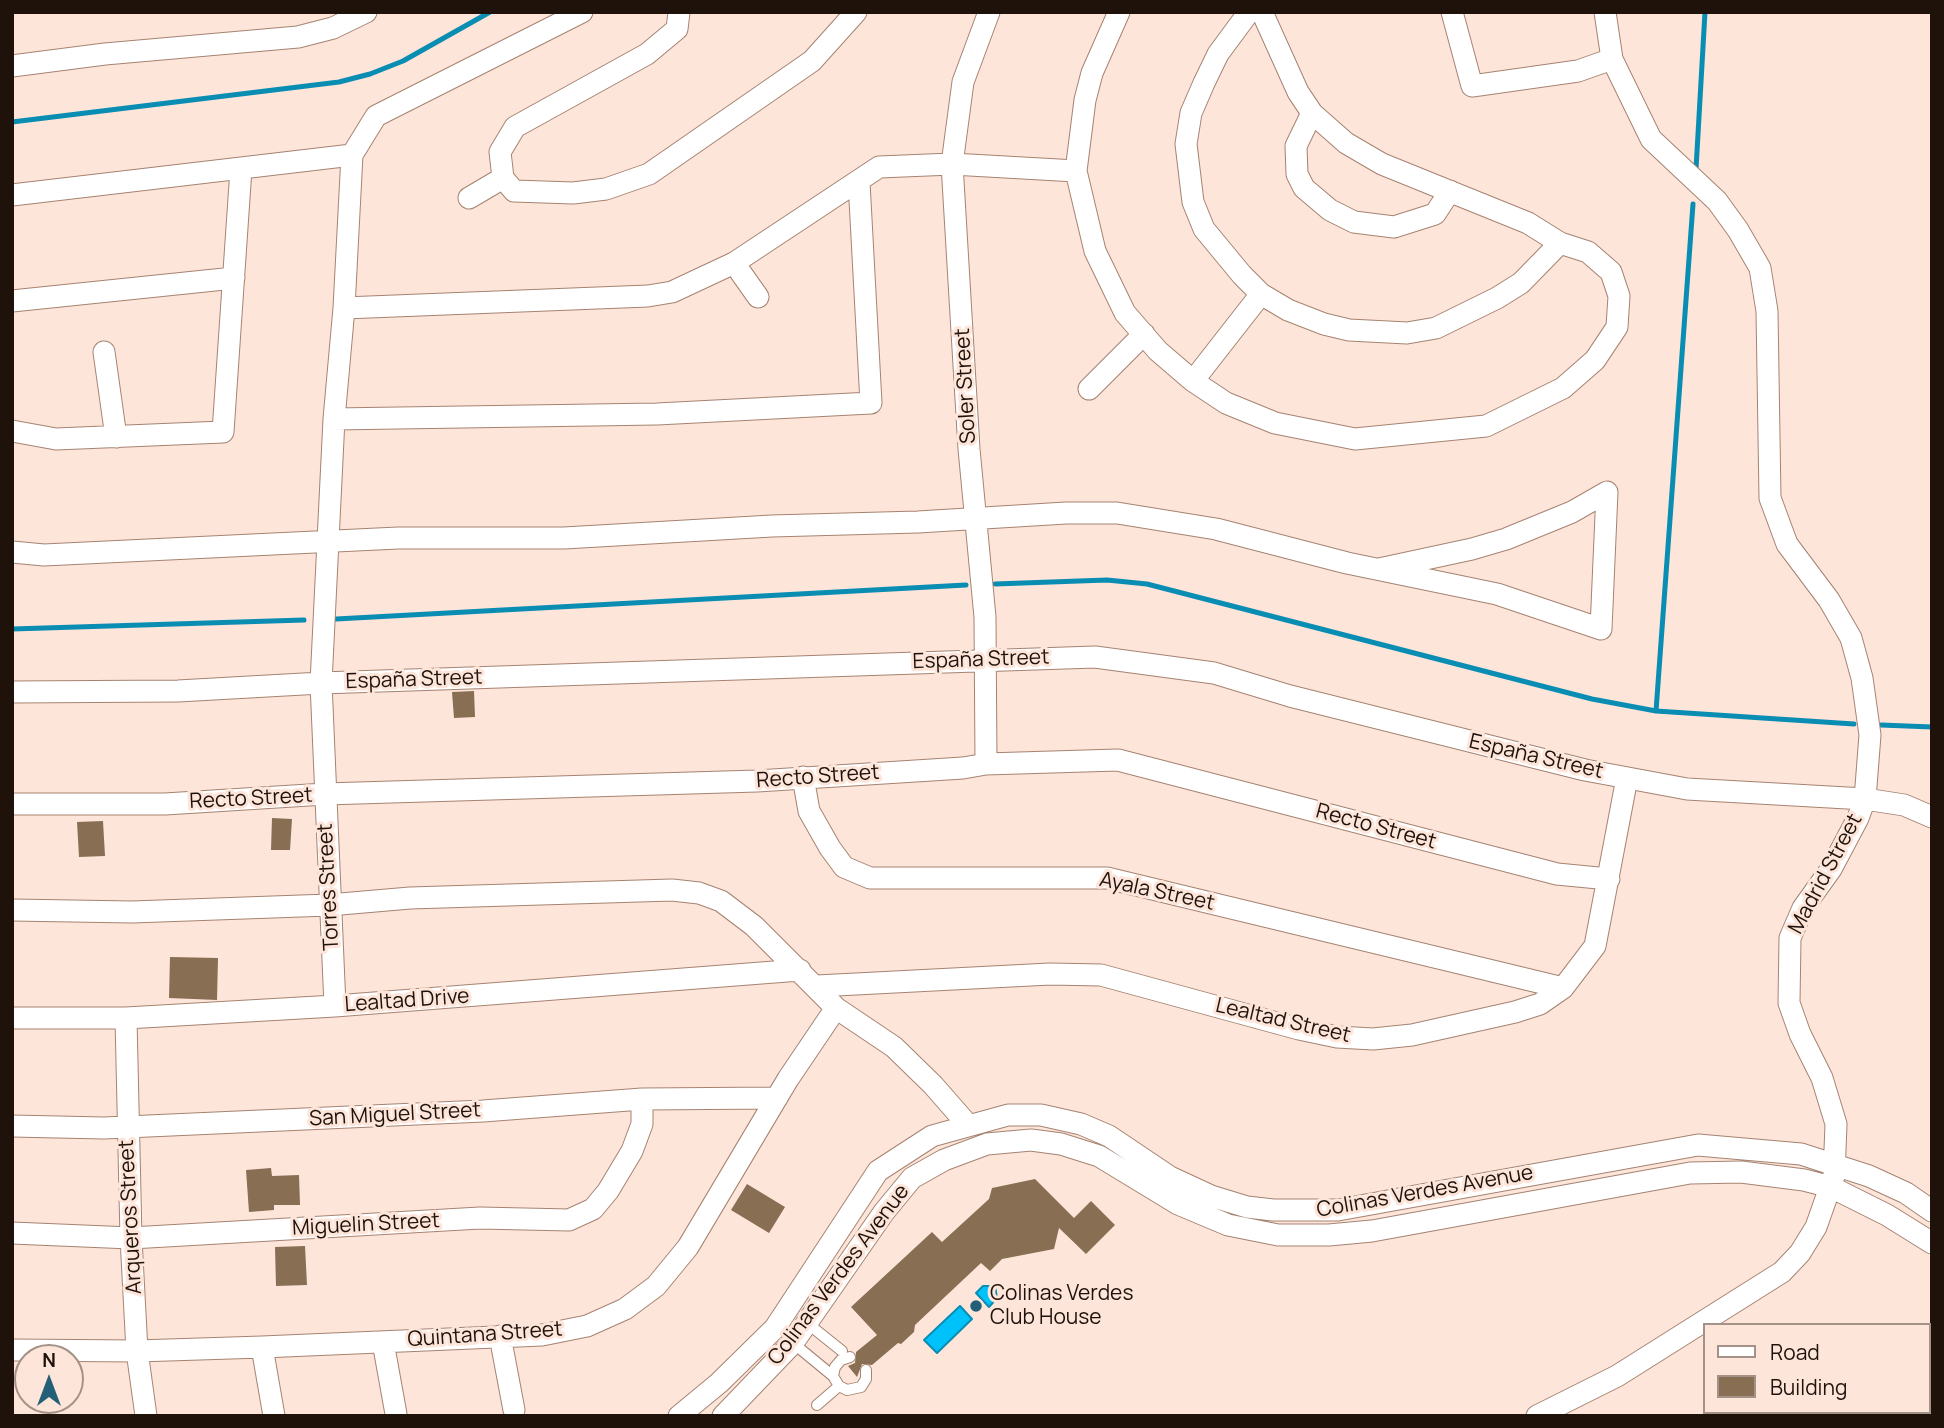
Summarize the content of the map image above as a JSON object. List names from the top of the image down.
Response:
{
  "streets": {
    "street": [
      "Soler Street",
      "España Street",
      "Recto Street",
      "Madrid Street",
      "Torres Street",
      "Ayala Street",
      "Lealtad Drive",
      "Lealtad Street",
      "San Miguel Street",
      "Colinas Verdes Avenue",
      "Arqueros Street",
      "Miguelin Street",
      "Quintana Street"
    ]
  },
  "crossings": [
    ["Soler Street", "España Street"],
    ["Soler Street", "Recto Street"],
    ["España Street", "Madrid Street"],
    ["España Street", "Torres Street"],
    ["España Street", "Lealtad Street"],
    ["Recto Street", "Torres Street"],
    ["Recto Street", "Ayala Street"],
    ["Recto Street", "Lealtad Street"],
    ["Madrid Street", "Colinas Verdes Avenue"],
    ["Torres Street", "Lealtad Drive"],
    ["Ayala Street", "Lealtad Street"],
    ["Lealtad Drive", "Arqueros Street"],
    ["San Miguel Street", "Arqueros Street"],
    ["San Miguel Street", "Miguelin Street"],
    ["San Miguel Street", "Quintana Street"],
    ["Arqueros Street", "Miguelin Street"],
    ["Arqueros Street", "Quintana Street"]
  ],
  "places": ["Colinas Verdes Club House"],
  "legend": ["Road", "Building"],
  "north": "top"
}
